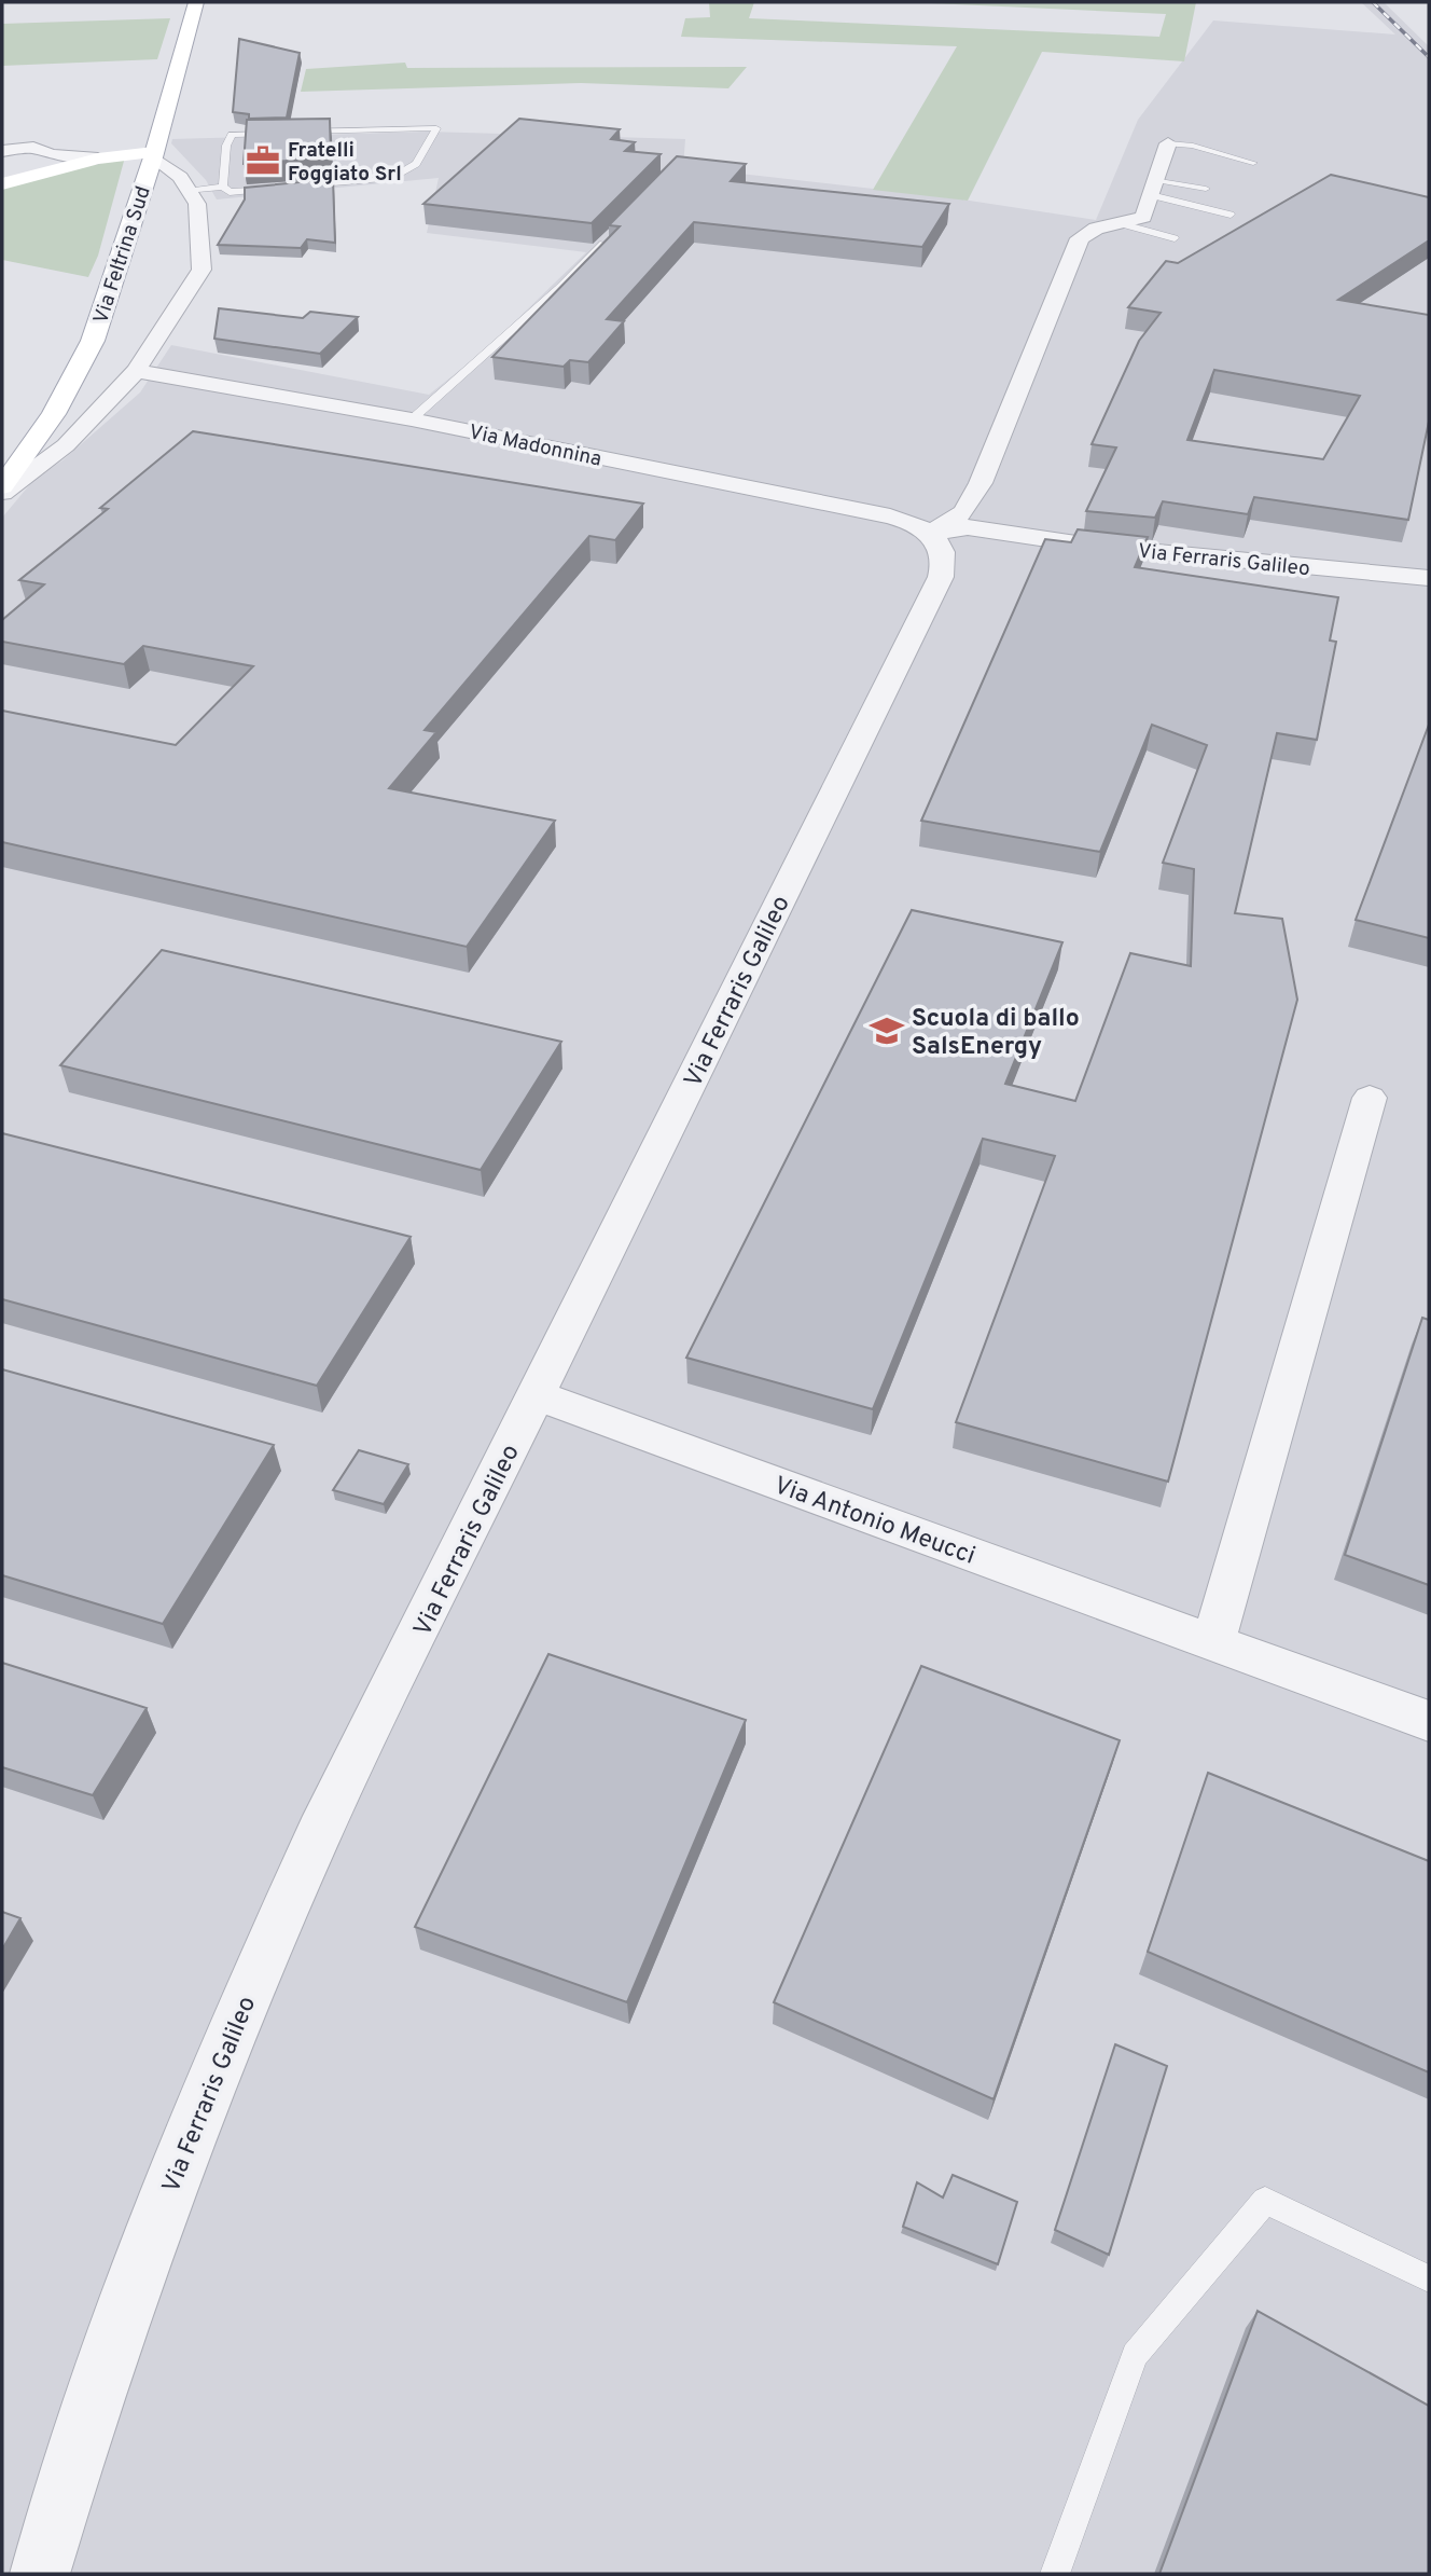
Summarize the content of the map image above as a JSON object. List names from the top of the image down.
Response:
{
  "streets": {
    "main road": ["Via Feltrina Sud"],
    "street": ["Via Madonnina", "Via Ferraris Galileo", "Via Antonio Meucci"]
  },
  "crossings": [
    ["Via Madonnina", "Via Ferraris Galileo"],
    ["Via Ferraris Galileo", "Via Antonio Meucci"]
  ],
  "places": {
    "office": ["Fratelli Foggiato Srl"],
    "school or university": ["Scuola di ballo SalsEnergy"]
  }
}
